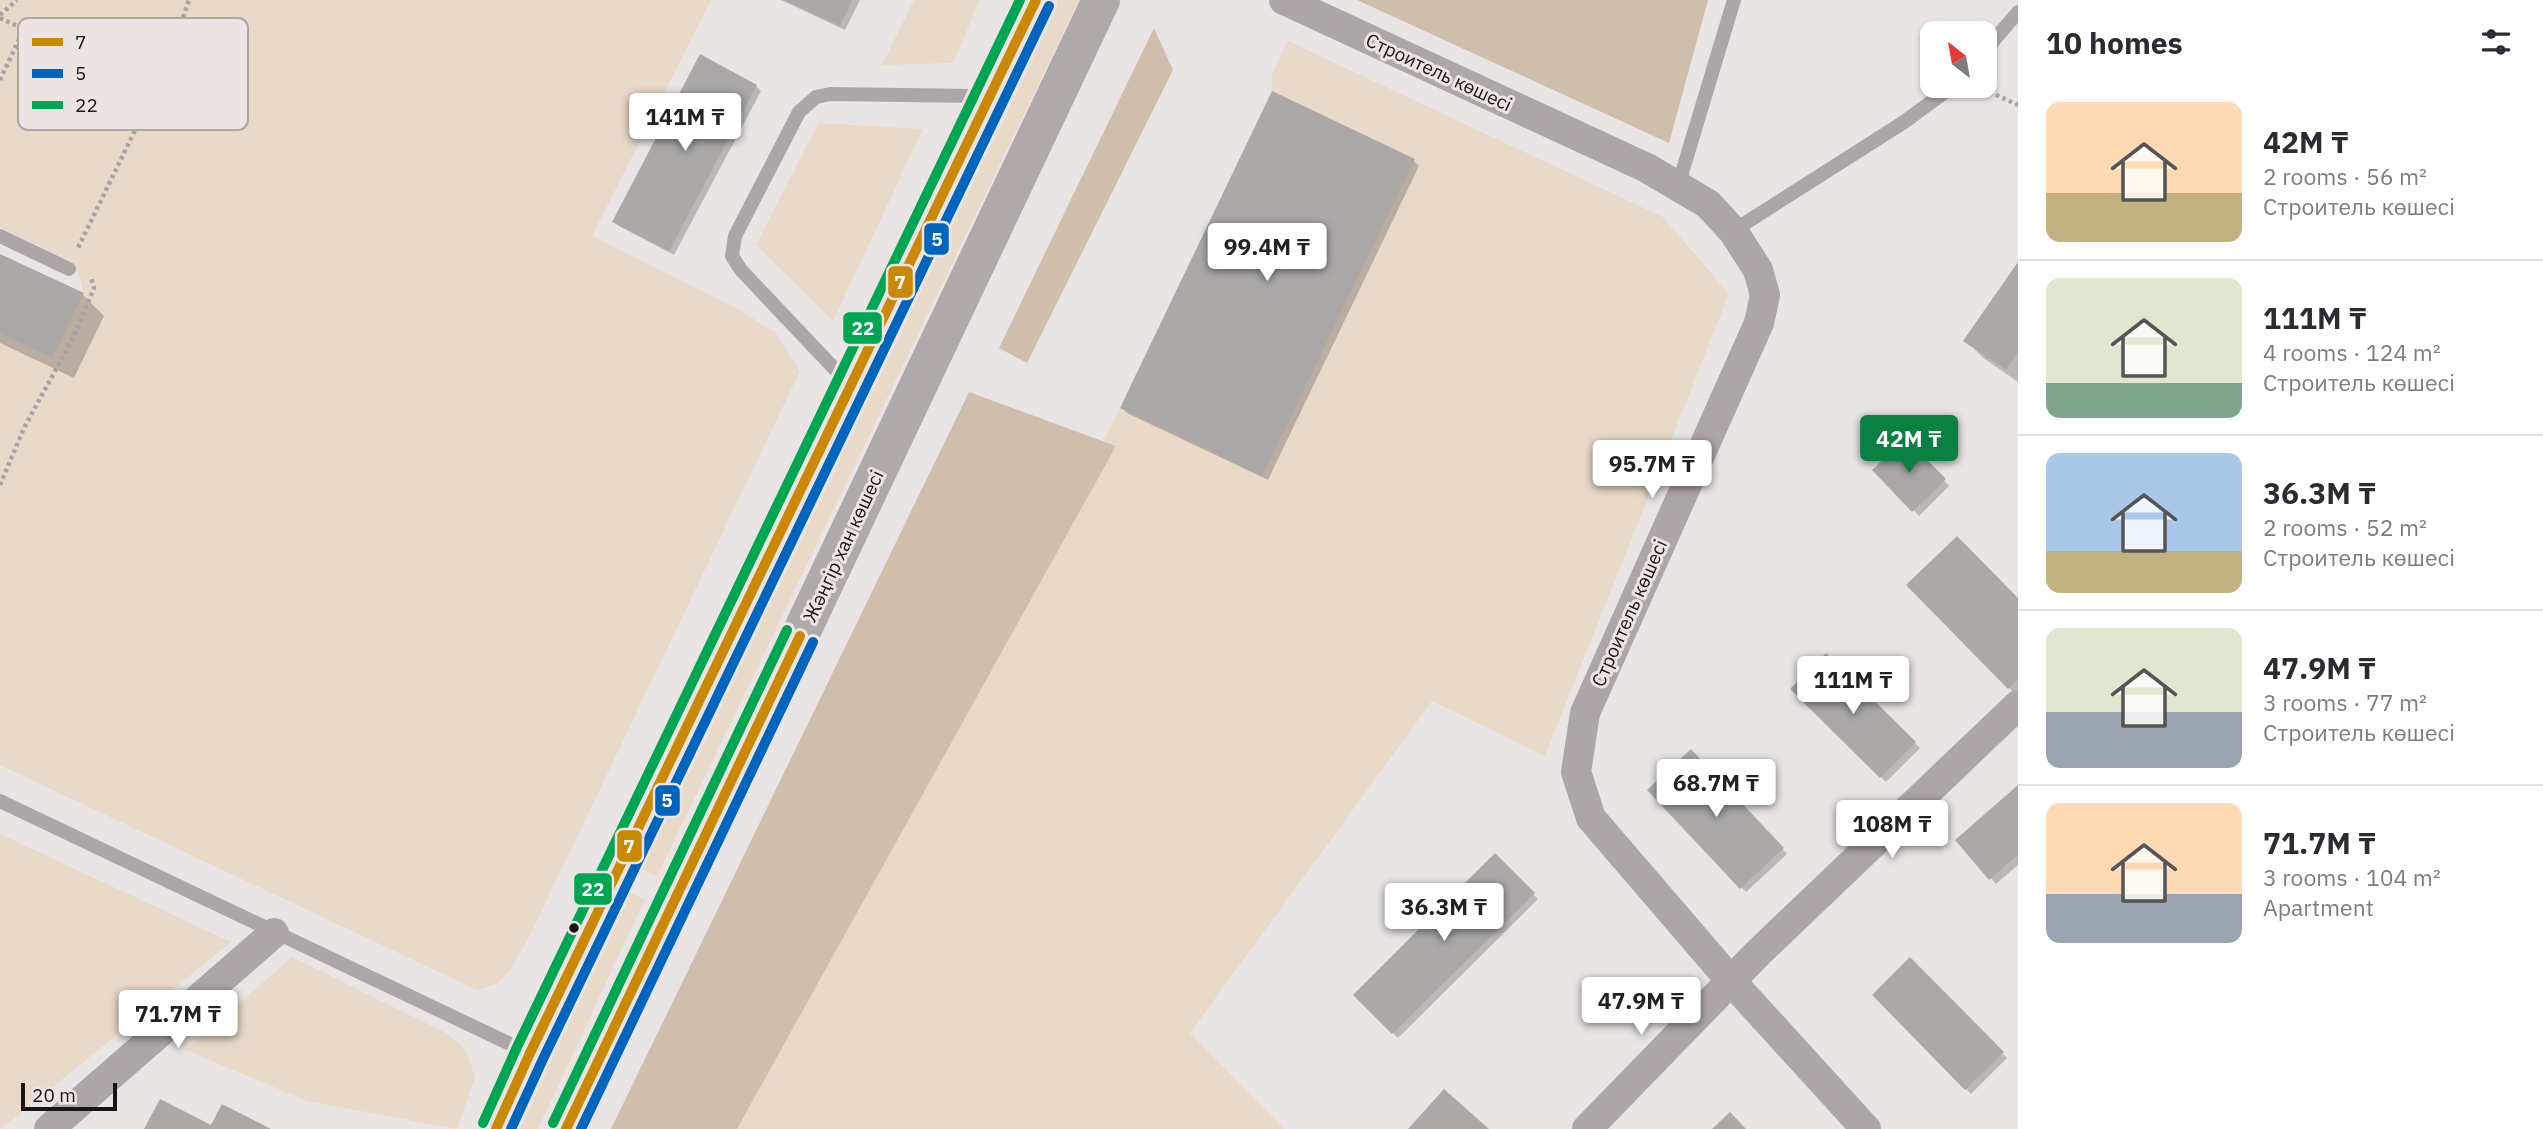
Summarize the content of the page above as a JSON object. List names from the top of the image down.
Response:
{
  "streets": {
    "main road": ["Жәңгір хан көшесі"],
    "street": ["Строитель көшесі"]
  },
  "lines": ["transit line 7", "transit line 22", "transit line 5"],
  "legend": ["7", "5", "22"],
  "scale_bar": "20 m",
  "north": "top left",
  "page": {
    "heading": "10 homes",
    "list": [
      {
        "name": "42M ₸",
        "note": "2 rooms · 56 m² · Строитель көшесі"
      },
      {
        "name": "111M ₸",
        "note": "4 rooms · 124 m² · Строитель көшесі"
      },
      {
        "name": "36.3M ₸",
        "note": "2 rooms · 52 m² · Строитель көшесі"
      },
      {
        "name": "47.9M ₸",
        "note": "3 rooms · 77 m² · Строитель көшесі"
      },
      {
        "name": "71.7M ₸",
        "note": "3 rooms · 104 m² · Apartment"
      }
    ],
    "price": [
      "141M ₸",
      "99.4M ₸",
      "42M ₸",
      "95.7M ₸",
      "111M ₸",
      "68.7M ₸",
      "108M ₸",
      "36.3M ₸",
      "47.9M ₸",
      "71.7M ₸"
    ],
    "scale": "20 m"
  }
}
